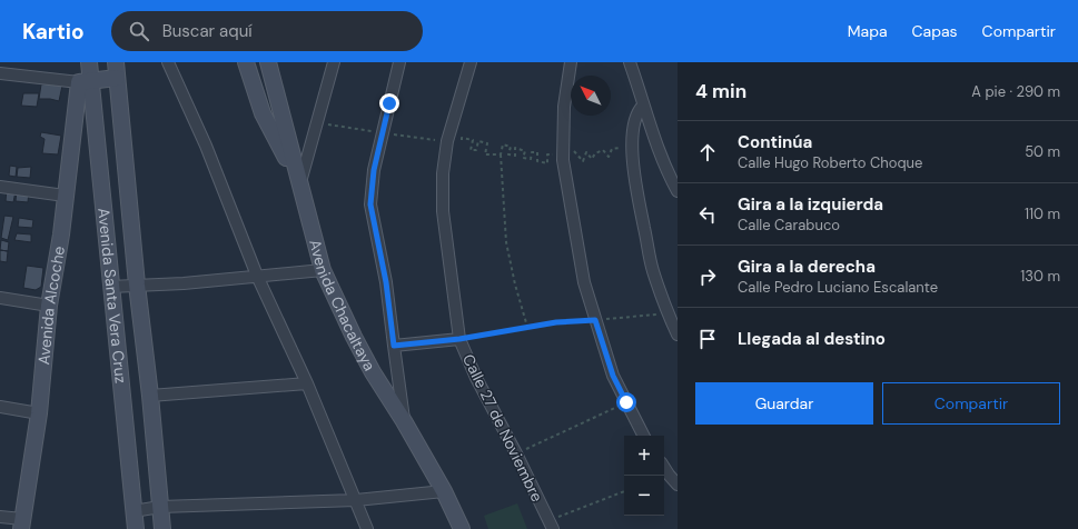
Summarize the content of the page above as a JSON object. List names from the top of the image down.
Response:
{
  "streets": {
    "street": [
      "Avenida Santa Vera Cruz",
      "Avenida Chacaltaya",
      "Avenida Alcoche",
      "Calle 27 de Noviembre"
    ]
  },
  "crossings": [
    ["Avenida Santa Vera Cruz", "Avenida Alcoche"]
  ],
  "north": "top left",
  "page": {
    "header": "Kartio",
    "search": "Buscar aquí",
    "nav": ["Mapa", "Capas", "Compartir"],
    "heading": ["4 min", "A pie · 290 m"],
    "list": [
      ["Continúa", "Calle Hugo Roberto Choque", "50 m"],
      ["Gira a la izquierda", "Calle Carabuco", "110 m"],
      ["Gira a la derecha", "Calle Pedro Luciano Escalante", "130 m"],
      "Llegada al destino"
    ],
    "buttons": ["Guardar", "Compartir"],
    "map_buttons": ["+", "−"]
  }
}
